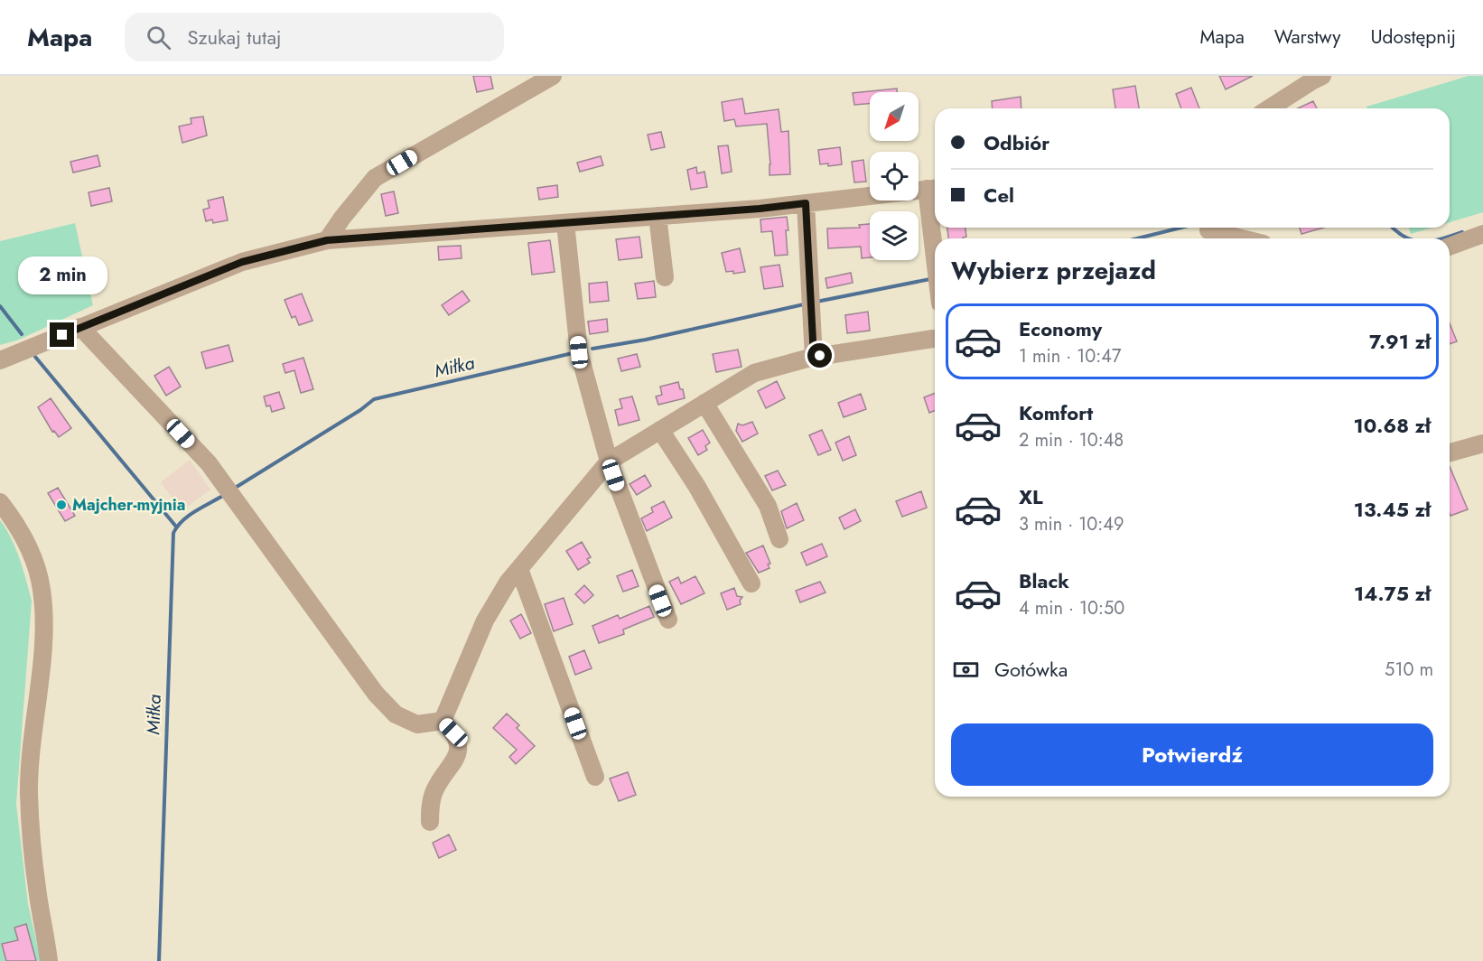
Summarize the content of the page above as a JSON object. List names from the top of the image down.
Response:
{
  "water": ["Miłka"],
  "places": ["Majcher-myjnia"],
  "north": "bottom left",
  "page": {
    "header": "Mapa",
    "search": "Szukaj tutaj",
    "nav": ["Mapa", "Warstwy", "Udostępnij"],
    "banner": ["Odbiór", "Cel"],
    "heading": "Wybierz przejazd",
    "bubble": "2 min",
    "list": [
      {
        "name": "Economy",
        "note": "1 min · 10:47",
        "value": "7.91 zł"
      },
      {
        "name": "Komfort",
        "note": "2 min · 10:48",
        "value": "10.68 zł"
      },
      {
        "name": "XL",
        "note": "3 min · 10:49",
        "value": "13.45 zł"
      },
      {
        "name": "Black",
        "note": "4 min · 10:50",
        "value": "14.75 zł"
      }
    ],
    "pay": ["Gotówka", "510 m"],
    "buttons": "Potwierdź"
  }
}
